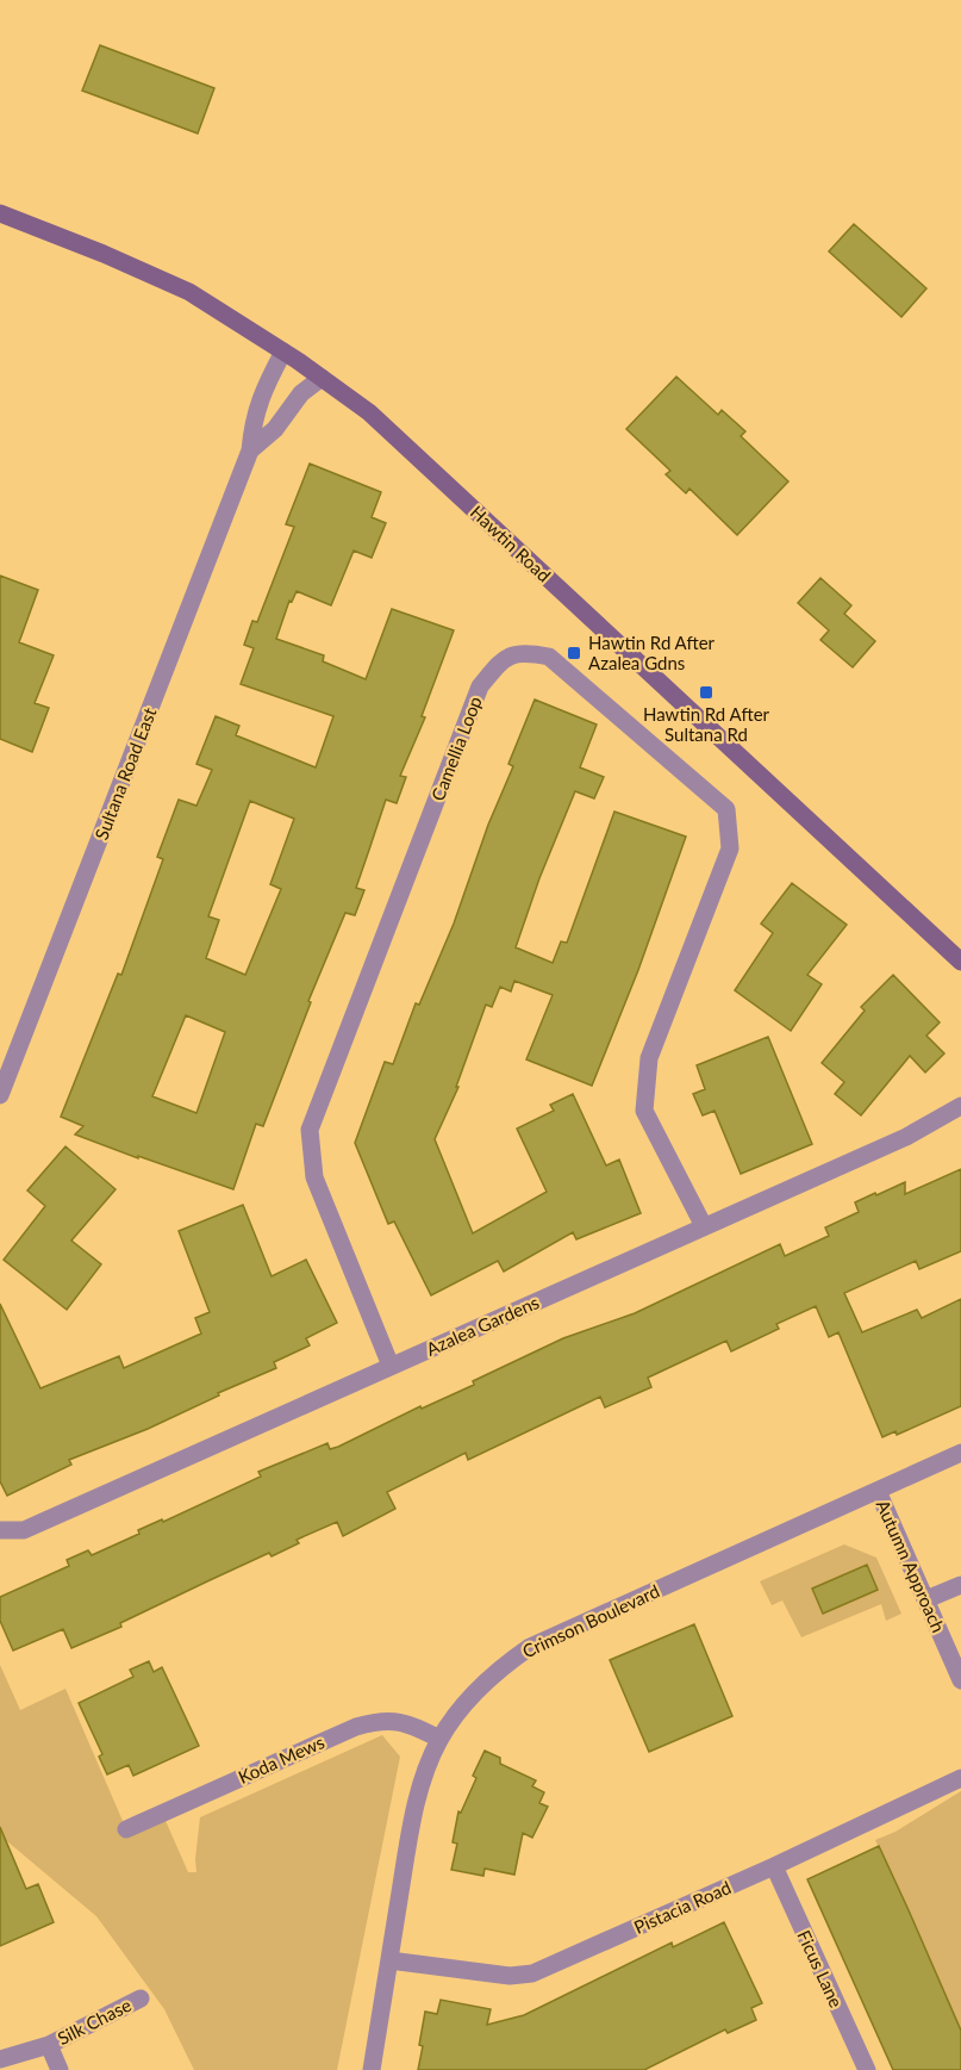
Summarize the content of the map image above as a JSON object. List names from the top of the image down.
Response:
{
  "streets": {
    "main road": ["Hawtin Road"],
    "street": [
      "Camellia Loop",
      "Sultana Road East",
      "Azalea Gardens",
      "Autumn Approach",
      "Crimson Boulevard",
      "Koda Mews",
      "Pistacia Road",
      "Ficus Lane",
      "Silk Chase"
    ]
  },
  "crossings": [
    ["Hawtin Road", "Sultana Road East"],
    ["Camellia Loop", "Azalea Gardens"],
    ["Autumn Approach", "Crimson Boulevard"],
    ["Crimson Boulevard", "Koda Mews"],
    ["Crimson Boulevard", "Pistacia Road"],
    ["Pistacia Road", "Ficus Lane"]
  ],
  "places": {
    "transit": ["Hawtin Rd After Azalea Gdns", "Hawtin Rd After Sultana Rd"]
  }
}
